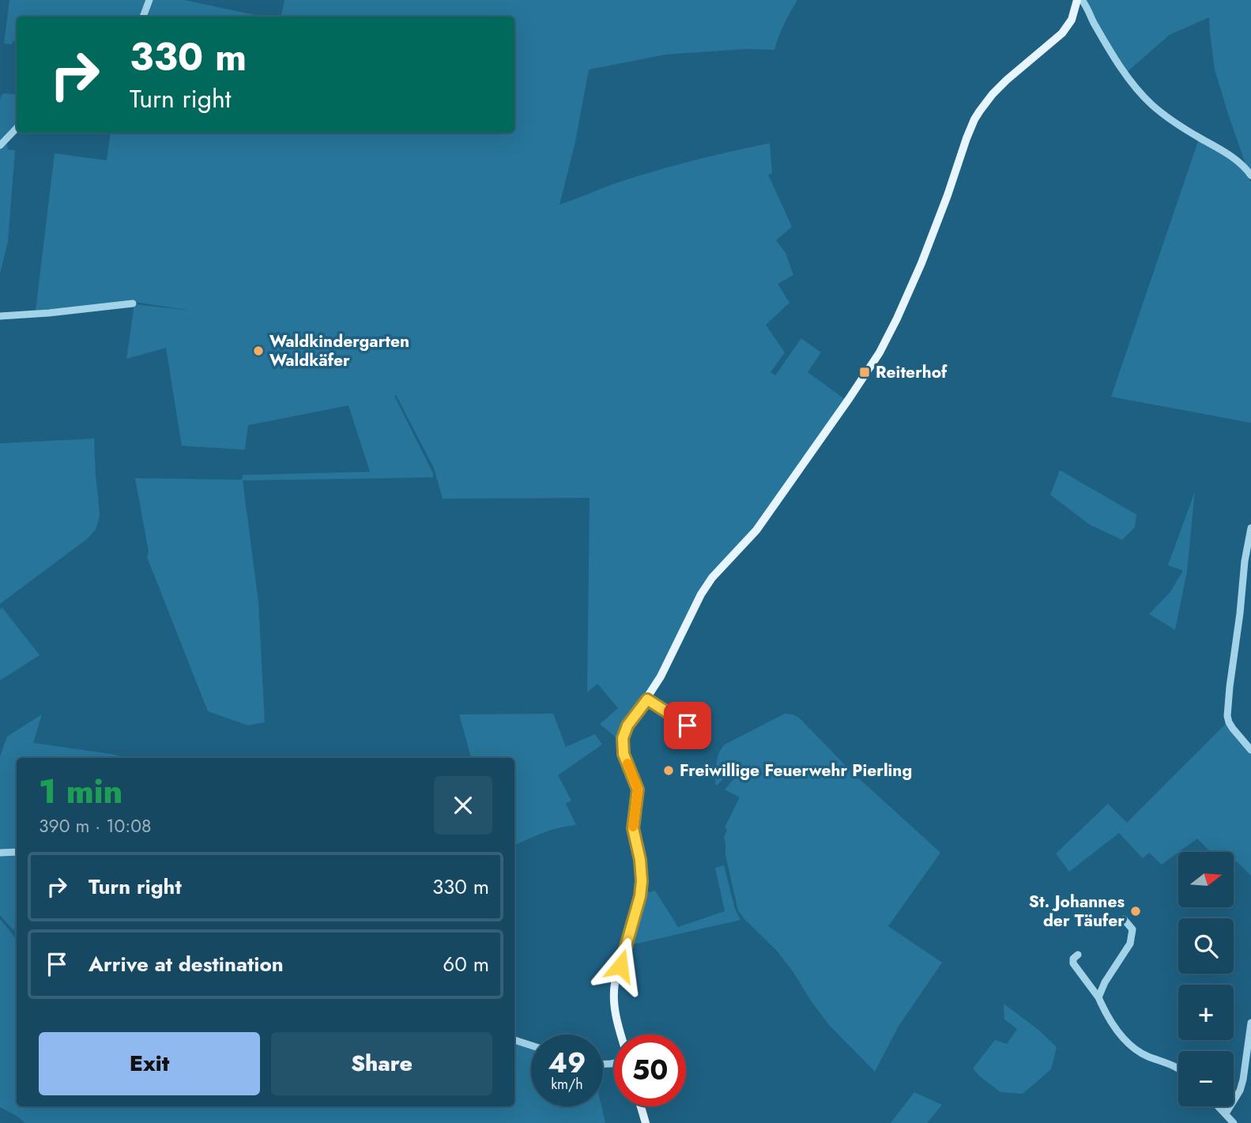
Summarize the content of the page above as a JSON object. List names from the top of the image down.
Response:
{
  "places": {
    "other": ["Waldkindergarten Waldkäfer", "Freiwillige Feuerwehr Pierling", "St. Johannes der Täufer"],
    "transit": ["Reiterhof"]
  },
  "north": "right",
  "page": {
    "turn": ["330 m", "Turn right"],
    "heading": ["1 min", "390 m · 10:08"],
    "map_buttons": ["+", "−"],
    "list": [
      {
        "name": "Turn right",
        "value": "330 m"
      },
      {
        "name": "Arrive at destination",
        "value": "60 m"
      }
    ],
    "buttons": ["Exit", "Share"],
    "speed": "49 km/h",
    "limit": "50"
  }
}
